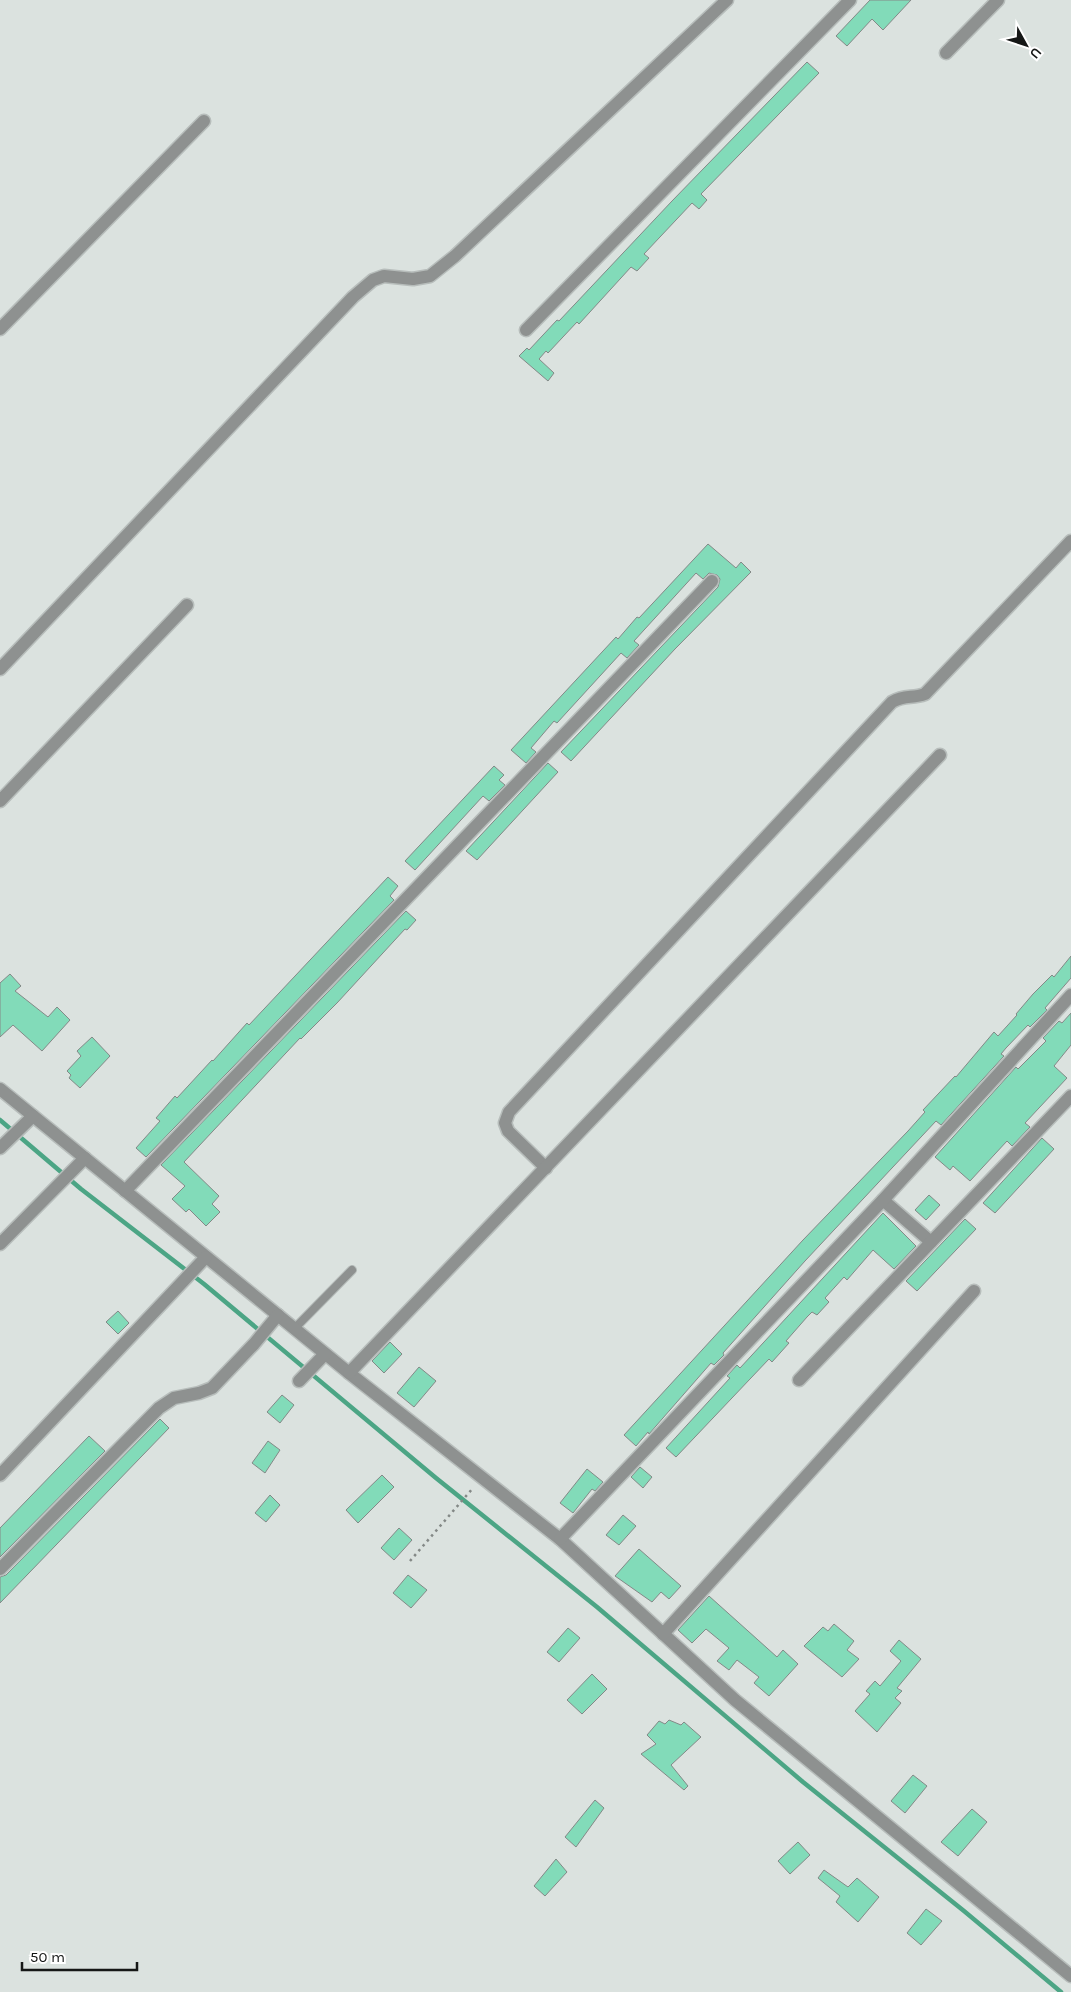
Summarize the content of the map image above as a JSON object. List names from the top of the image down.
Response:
{
  "scale_bar": "50 m",
  "north": "bottom right"
}
